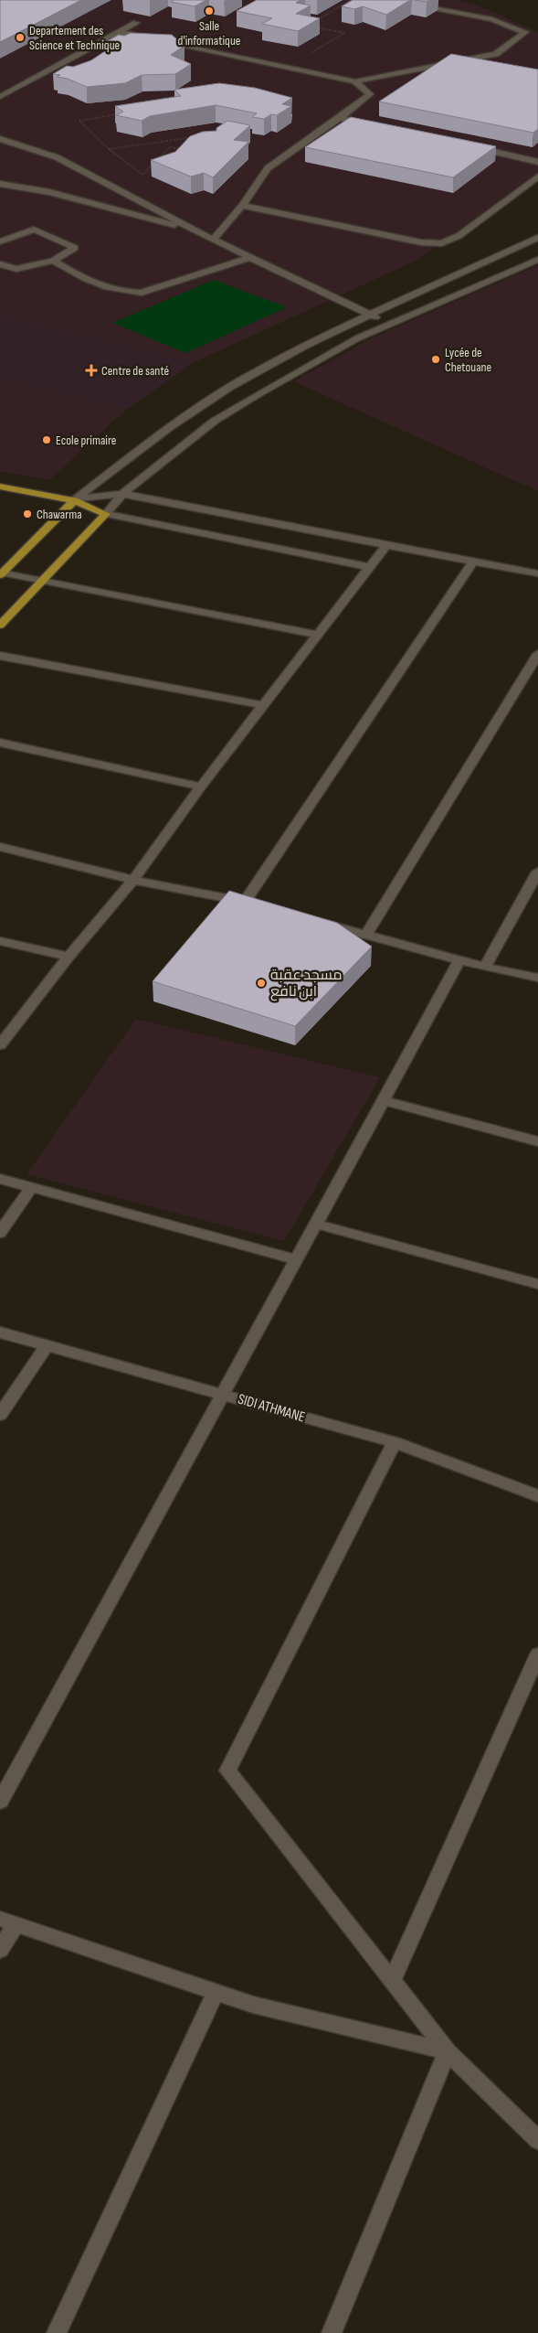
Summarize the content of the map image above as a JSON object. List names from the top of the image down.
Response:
{
  "streets": {
    "street": ["SIDI ATHMANE"]
  },
  "places": {
    "other": [
      "Salle d'informatique",
      "Departement des Science et Technique",
      "Lycée de Chetouane",
      "Ecole primaire",
      "Chawarma",
      "مسجد عقبة ابن نافع"
    ],
    "health": ["Centre de santé"]
  }
}
